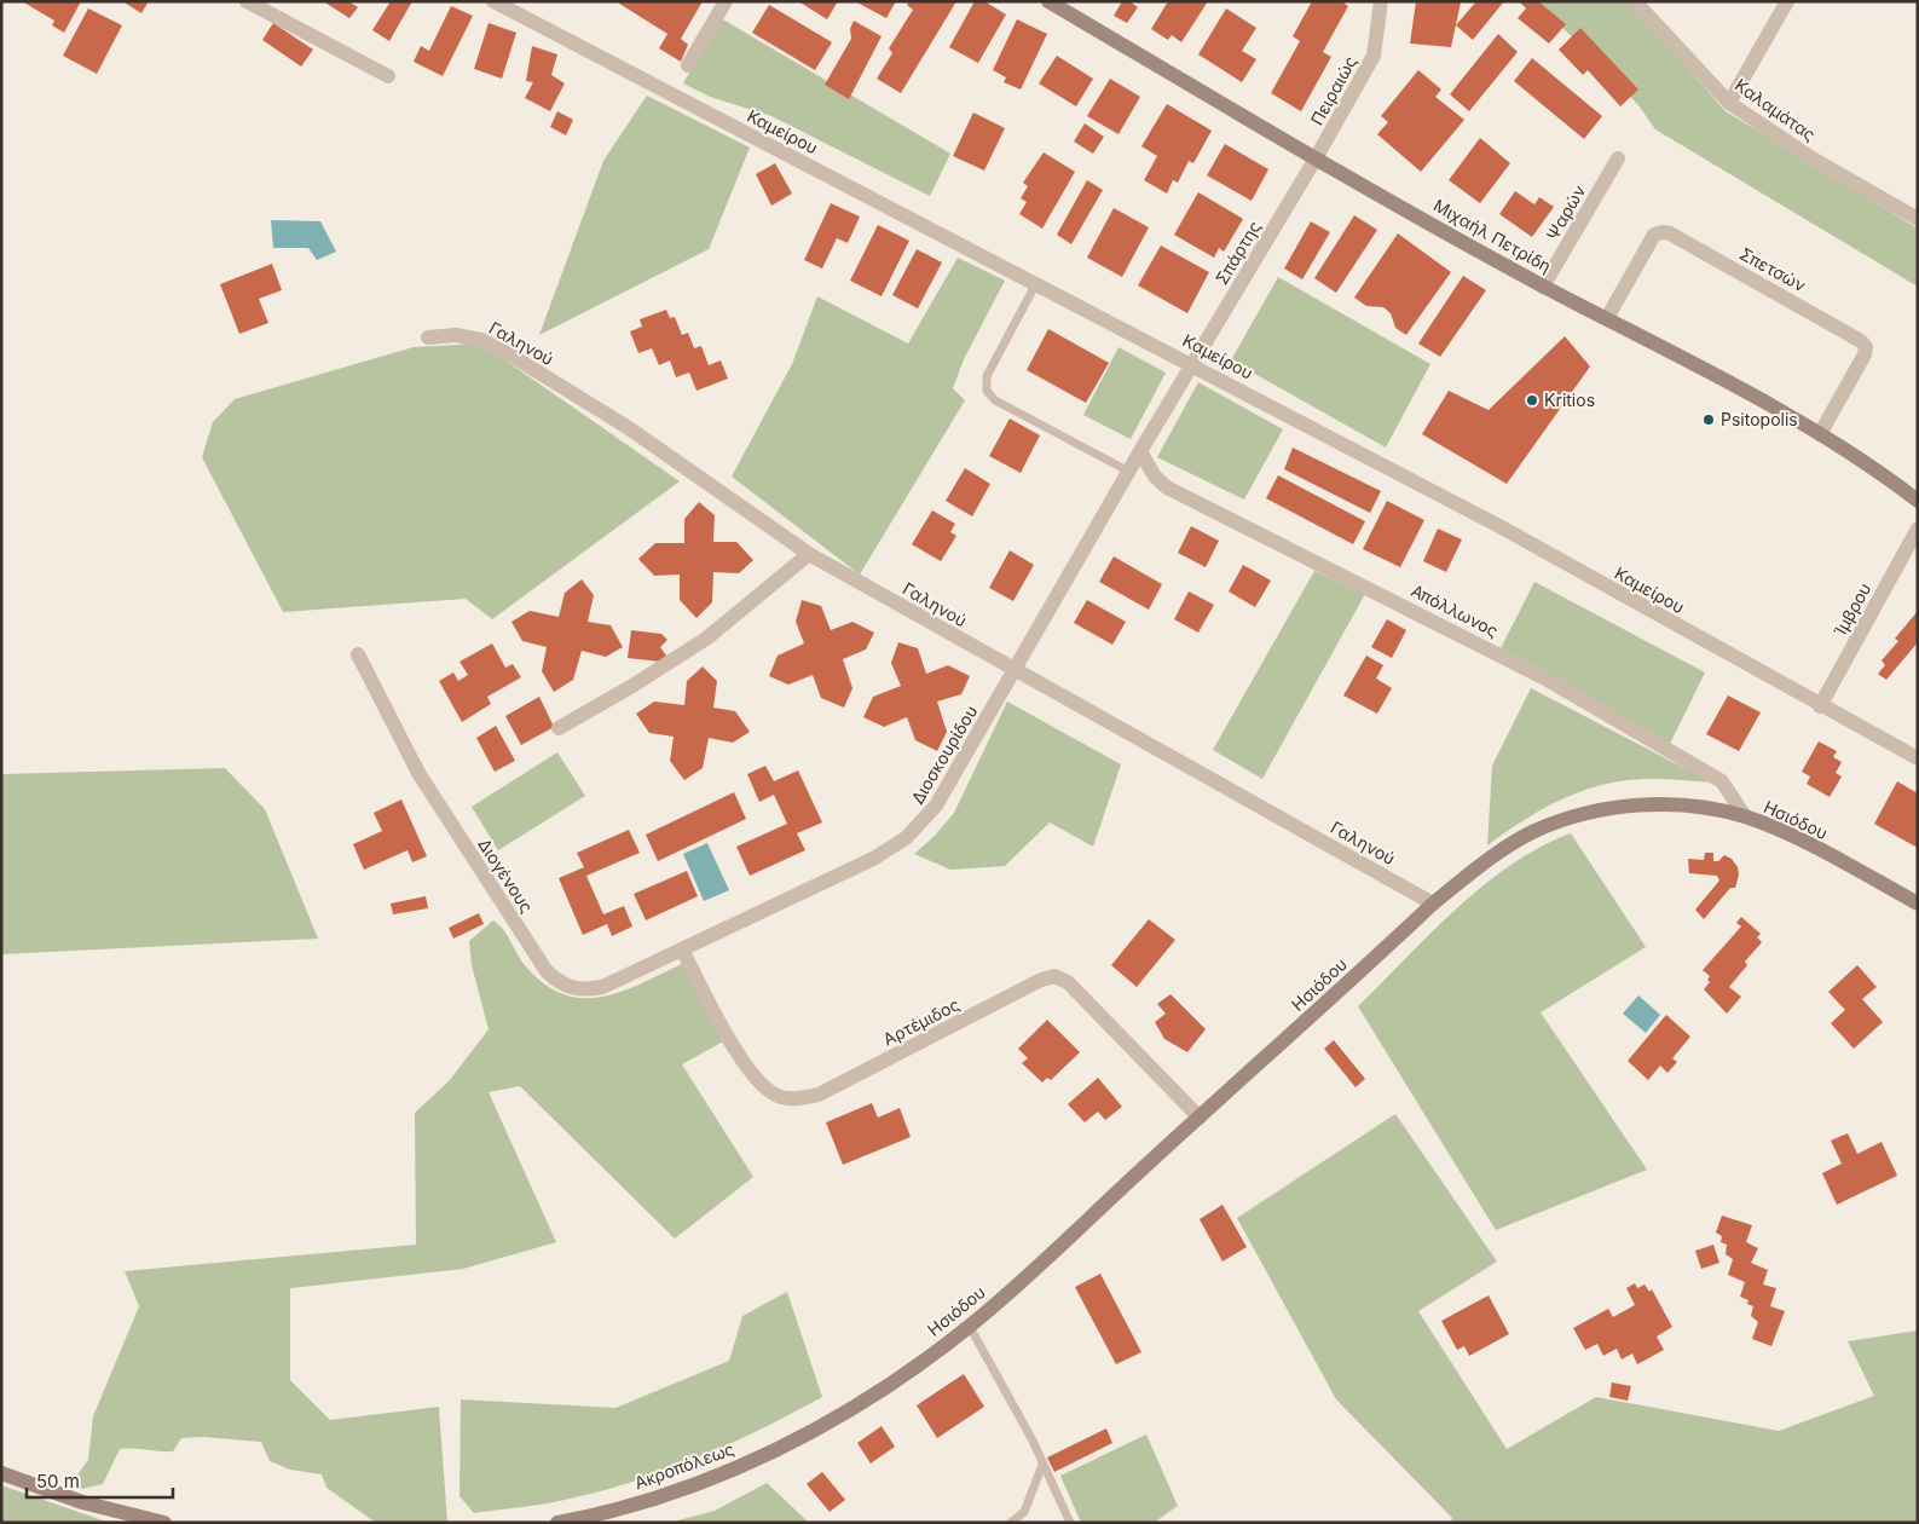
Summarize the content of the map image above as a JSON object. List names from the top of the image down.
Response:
{
  "streets": {
    "street": [
      "Πειραιώς",
      "Καλαμάτας",
      "Καμείρου",
      "Ψαρών",
      "Μιχαήλ Πετρίδη",
      "Σπάρτης",
      "Σπετσών",
      "Γαληνού",
      "Ίμβρου",
      "Απόλλωνος",
      "Διοσκουρίδου",
      "Ησιόδου",
      "Διογένους",
      "Αρτέμιδος",
      "Ακροπόλεως"
    ]
  },
  "crossings": [
    ["Πειραιώς", "Μιχαήλ Πετρίδη"],
    ["Πειραιώς", "Σπάρτης"],
    ["Καμείρου", "Σπάρτης"],
    ["Καμείρου", "Ίμβρου"],
    ["Καμείρου", "Διοσκουρίδου"],
    ["Ψαρών", "Μιχαήλ Πετρίδη"],
    ["Μιχαήλ Πετρίδη", "Σπάρτης"],
    ["Μιχαήλ Πετρίδη", "Σπετσών"],
    ["Σπάρτης", "Διοσκουρίδου"],
    ["Γαληνού", "Διοσκουρίδου"],
    ["Γαληνού", "Ησιόδου"],
    ["Απόλλωνος", "Διοσκουρίδου"],
    ["Απόλλωνος", "Ησιόδου"],
    ["Διοσκουρίδου", "Διογένους"],
    ["Διοσκουρίδου", "Αρτέμιδος"],
    ["Ησιόδου", "Αρτέμιδος"],
    ["Ησιόδου", "Ακροπόλεως"]
  ],
  "places": ["Kritios", "Psitopolis"],
  "scale_bar": "50 m"
}
